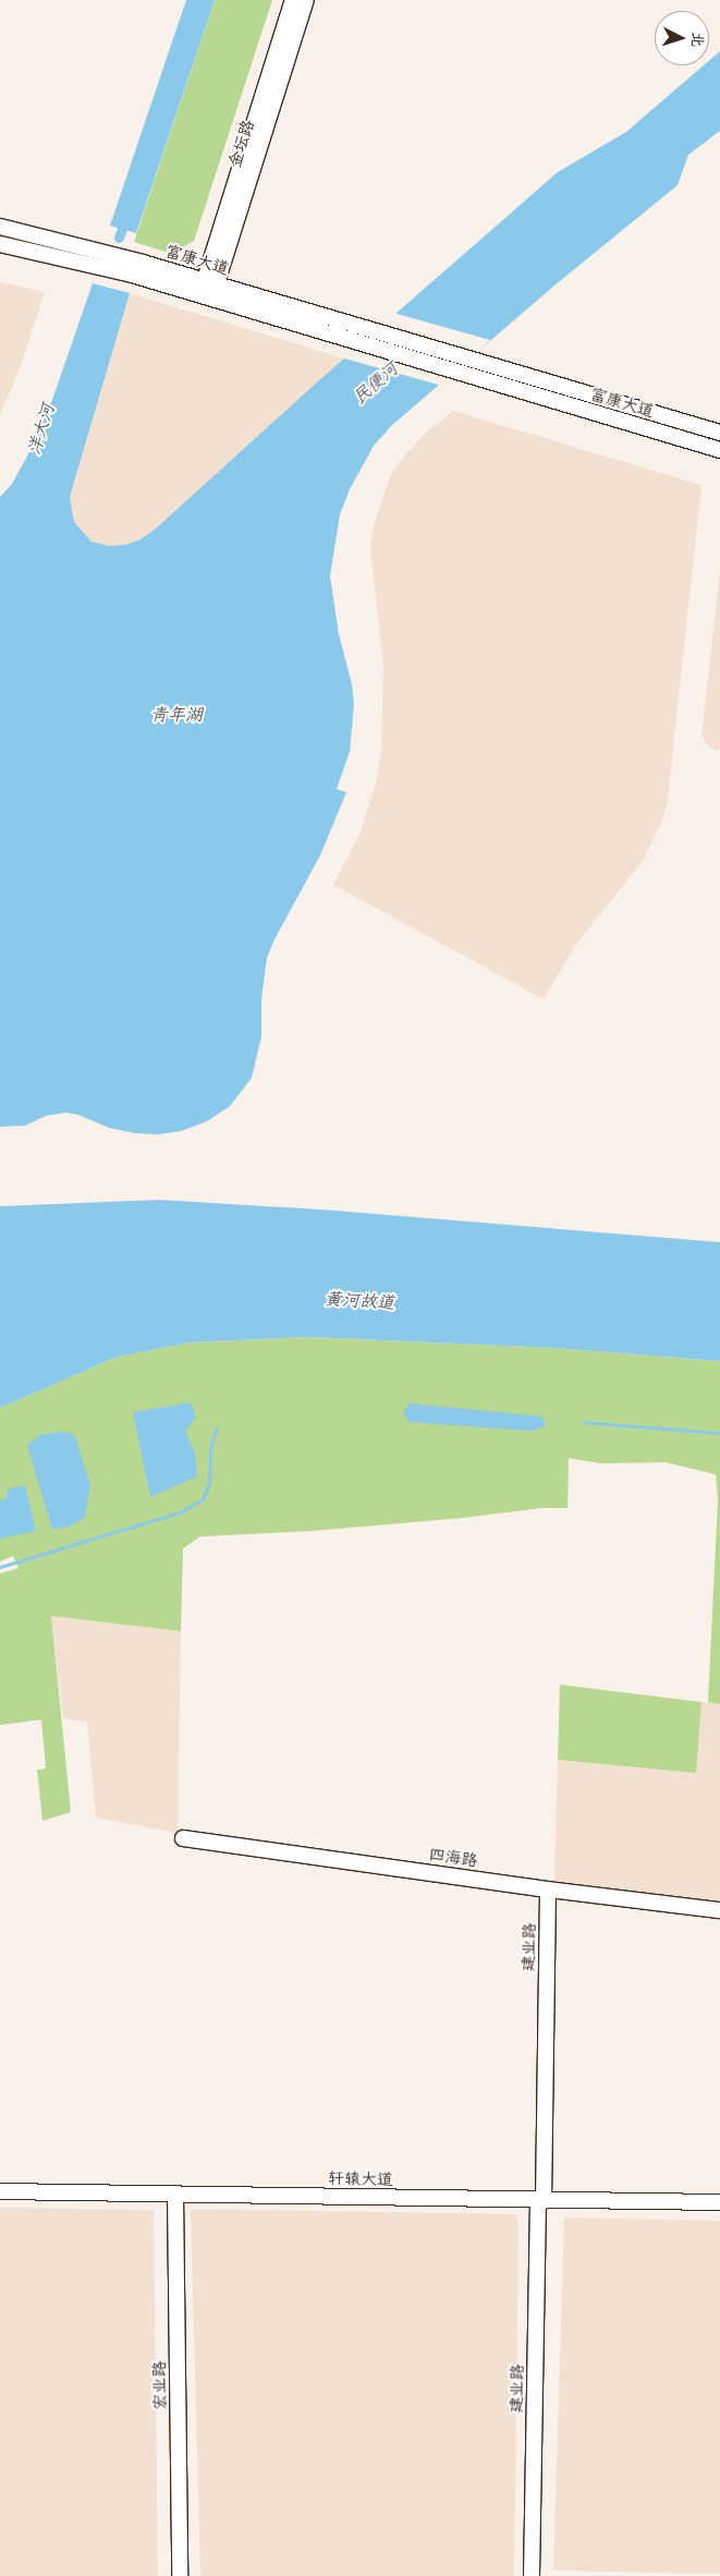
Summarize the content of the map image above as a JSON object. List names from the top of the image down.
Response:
{
  "streets": {
    "street": [
      "金坛路",
      "富康大道",
      "四海路",
      "建业路",
      "轩辕大道",
      "宏业路"
    ]
  },
  "crossings": [
    ["金坛路", "富康大道"],
    ["四海路", "建业路"],
    ["建业路", "轩辕大道"],
    ["轩辕大道", "宏业路"]
  ],
  "water": [
    "民便河",
    "洋大河",
    "青年湖",
    "黄河故道"
  ],
  "north": "right"
}
